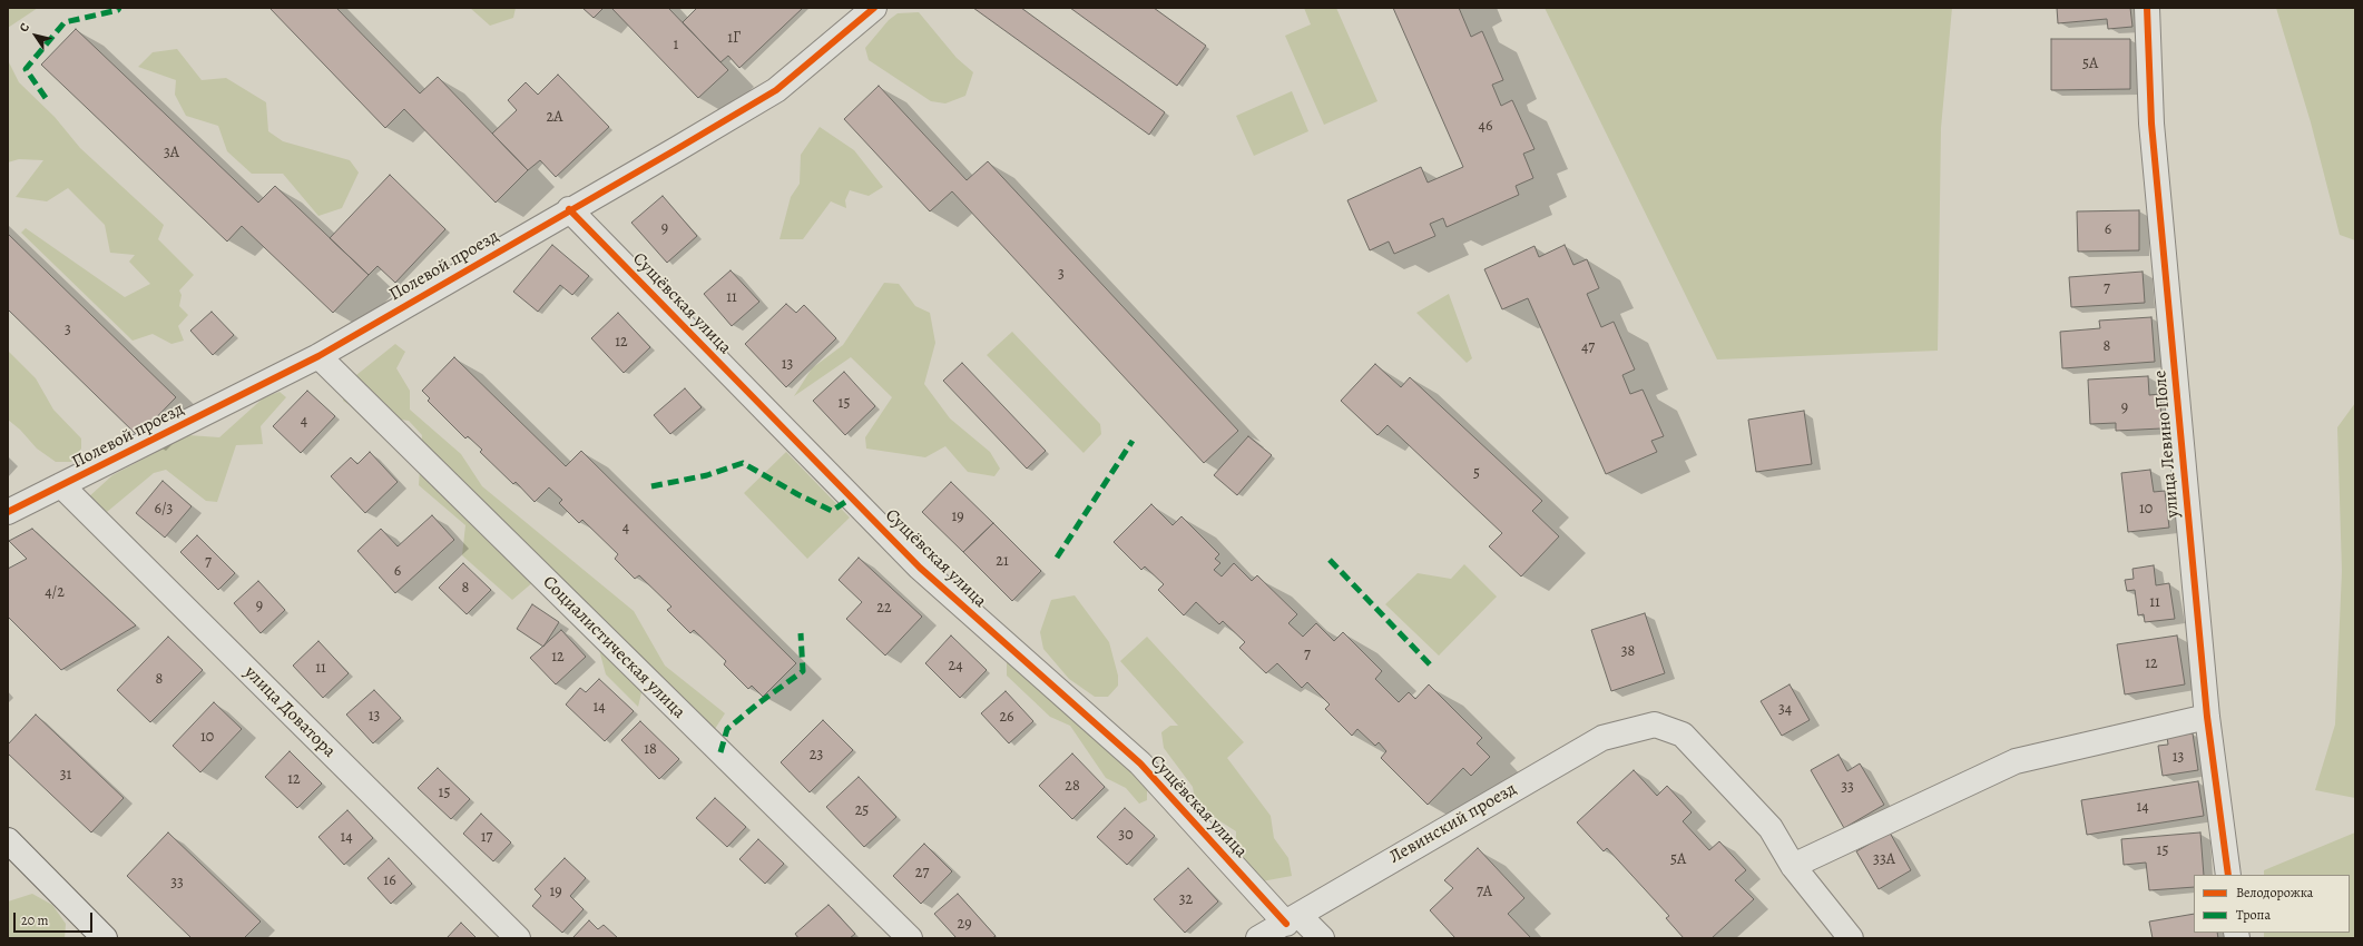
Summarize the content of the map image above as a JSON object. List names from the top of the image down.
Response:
{
  "streets": {
    "street": [
      "Полевой проезд",
      "Сущёвская улица",
      "улица Левино Поле",
      "Социалистическая улица",
      "улица Доватора",
      "Левинский проезд"
    ]
  },
  "crossings": [
    ["Полевой проезд", "Сущёвская улица"],
    ["Полевой проезд", "Социалистическая улица"],
    ["Полевой проезд", "улица Доватора"],
    ["Сущёвская улица", "Левинский проезд"]
  ],
  "house_numbers": [
    "1Г",
    "1",
    "5А",
    "2А",
    "46",
    "3А",
    "9",
    "6",
    "3",
    "7",
    "11",
    "3",
    "12",
    "8",
    "47",
    "13",
    "15",
    "9",
    "4",
    "5",
    "6/3",
    "10",
    "19",
    "4",
    "21",
    "7",
    "6",
    "8",
    "4/2",
    "11",
    "9",
    "22",
    "38",
    "7",
    "12",
    "12",
    "24",
    "11",
    "8",
    "14",
    "34",
    "13",
    "26",
    "10",
    "18",
    "23",
    "13",
    "31",
    "12",
    "28",
    "33",
    "15",
    "14",
    "25",
    "30",
    "14",
    "17",
    "15",
    "5А",
    "33А",
    "27",
    "16",
    "33",
    "19",
    "7А",
    "32",
    "29"
  ],
  "legend": ["Велодорожка", "Тропа"],
  "scale_bar": "20 m",
  "north": "top left"
}
